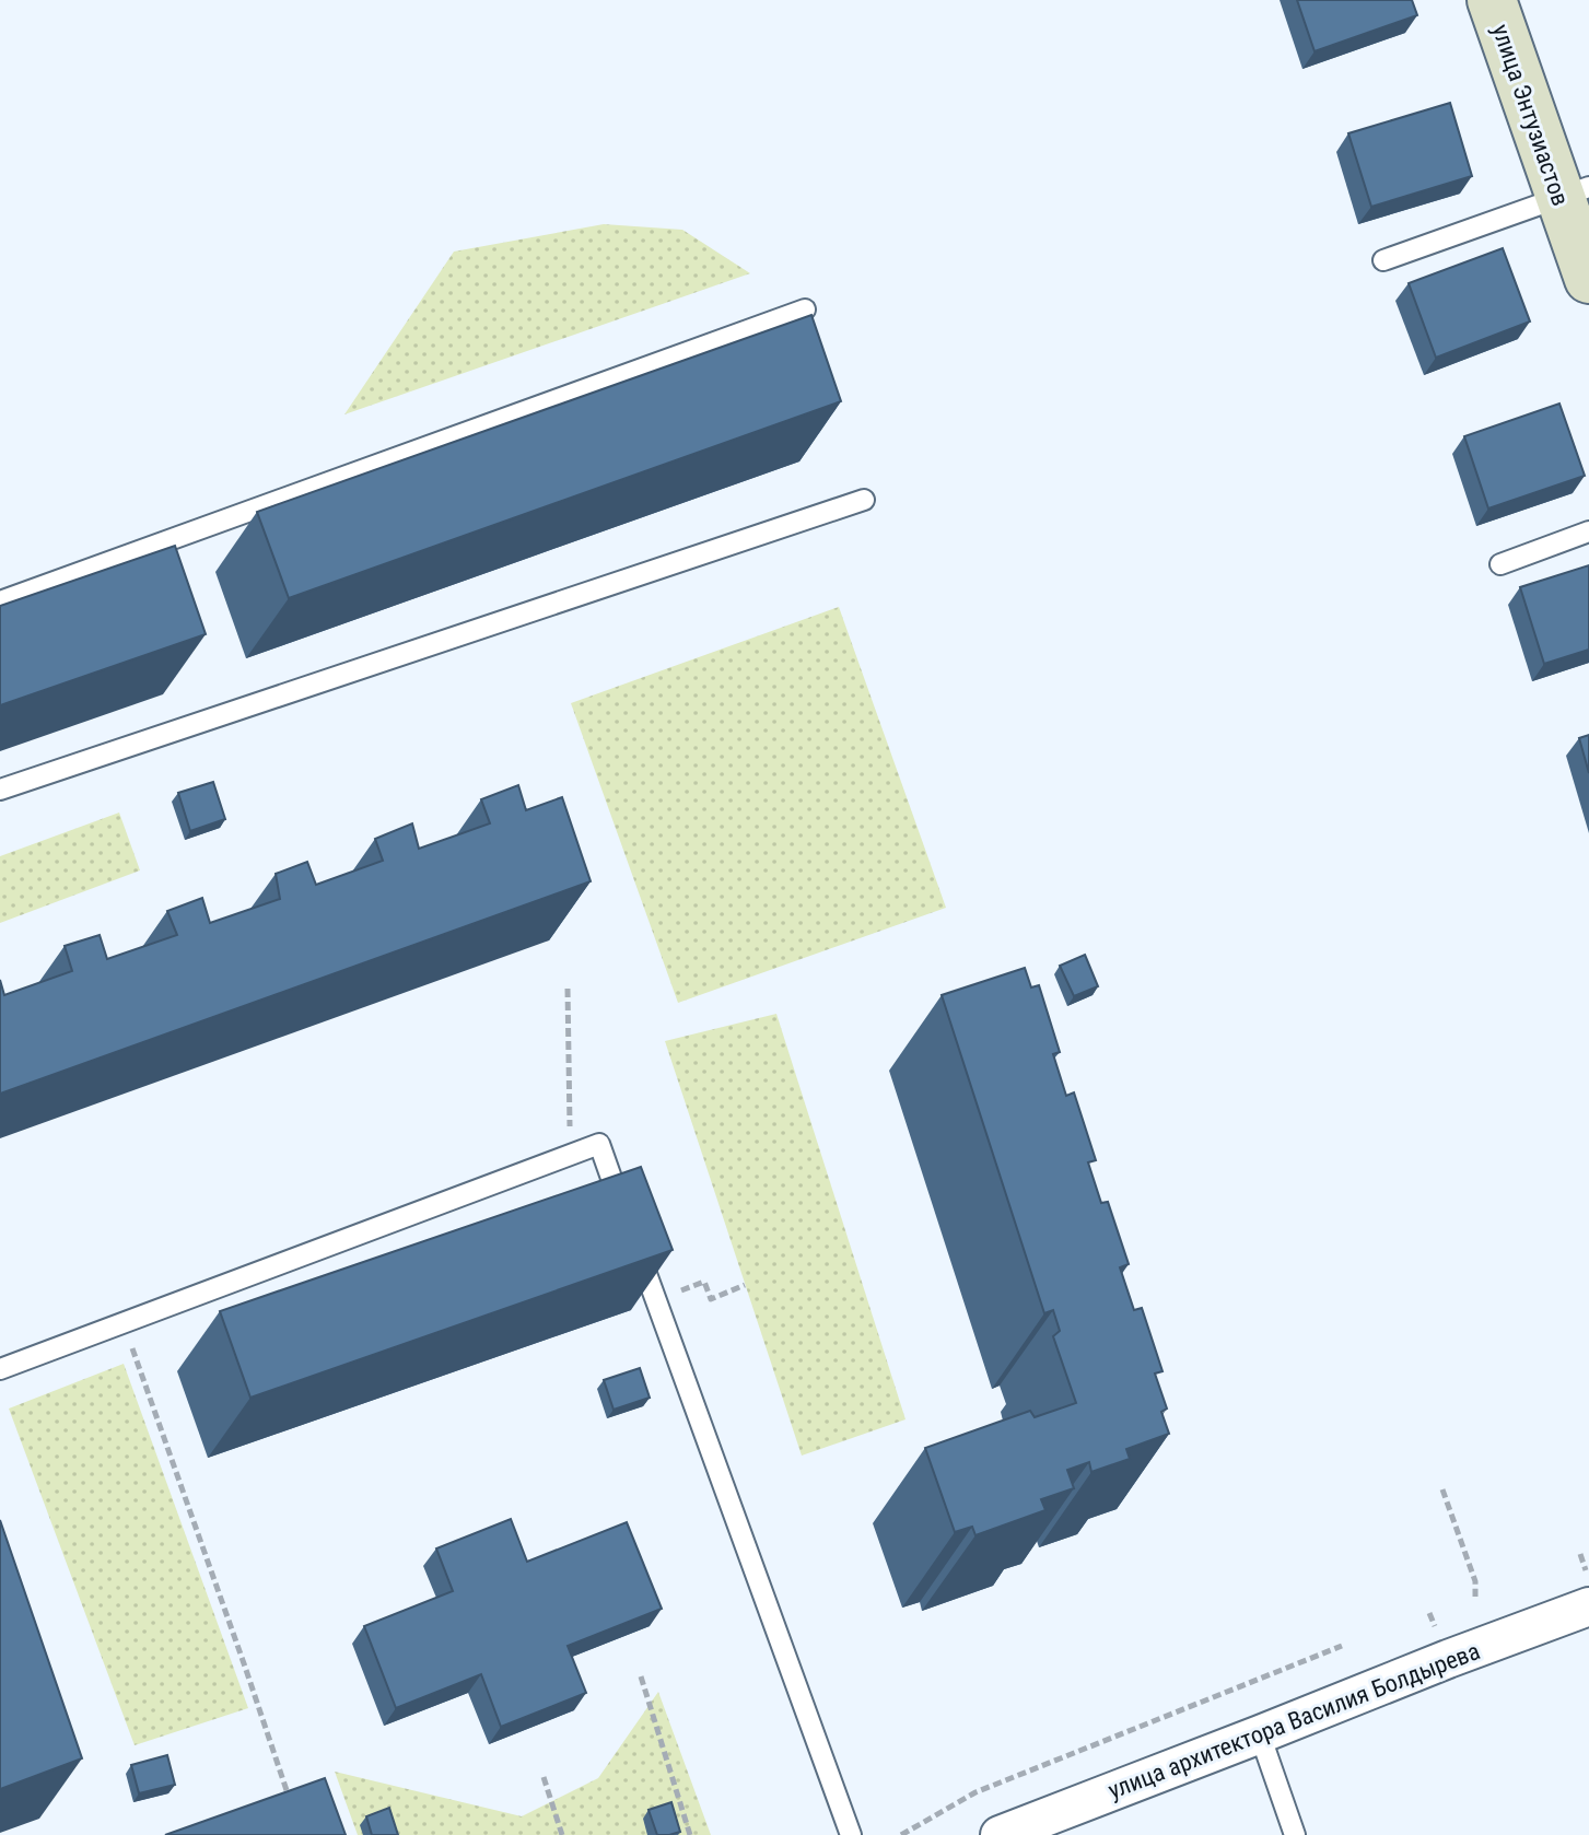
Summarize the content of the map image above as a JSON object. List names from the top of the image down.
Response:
{
  "streets": {
    "main road": ["улица Энтузиастов"],
    "street": ["улица архитектора Василия Болдырева"]
  }
}
